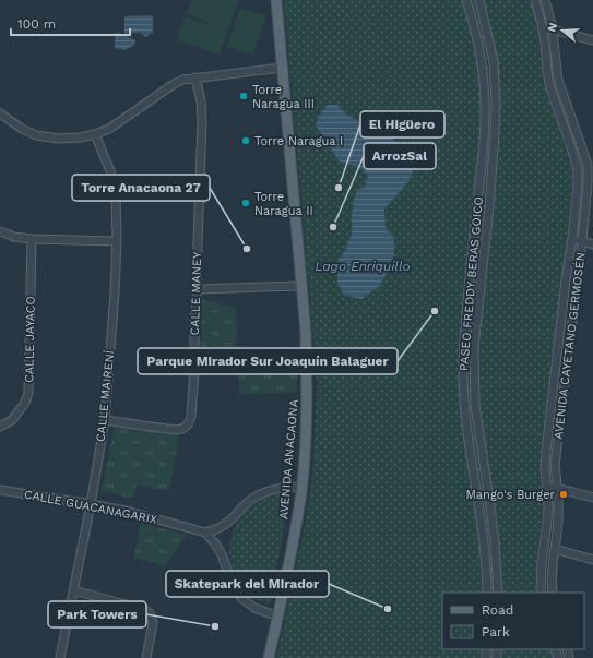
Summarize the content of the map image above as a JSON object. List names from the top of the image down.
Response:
{
  "streets": {
    "main road": ["AVENIDA ANACAONA"],
    "street": [
      "PASEO FREDDY BERAS GOICO",
      "CALLE MANEY",
      "CALLE JAYACO",
      "AVENIDA CAYETANO GERMOSÉN",
      "CALLE MAIRENÍ",
      "CALLE GUACANAGARIX"
    ]
  },
  "crossings": [
    ["CALLE MANEY", "CALLE MAIRENÍ"],
    ["CALLE MAIRENÍ", "CALLE GUACANAGARIX"]
  ],
  "water": ["Lago Enriquillo"],
  "places": [
    "Torre Naragua III",
    "Torre Naragua I",
    "El Higüero",
    "Torre Naragua II",
    "ArrozSal",
    "Torre Anacaona 27",
    "Parque Mirador Sur Joaquín Balaguer",
    "Mango's Burger",
    "Skatepark del Mirador",
    "Park Towers"
  ],
  "legend": ["Road", "Park"],
  "scale_bar": "100 m",
  "north": "left"
}
